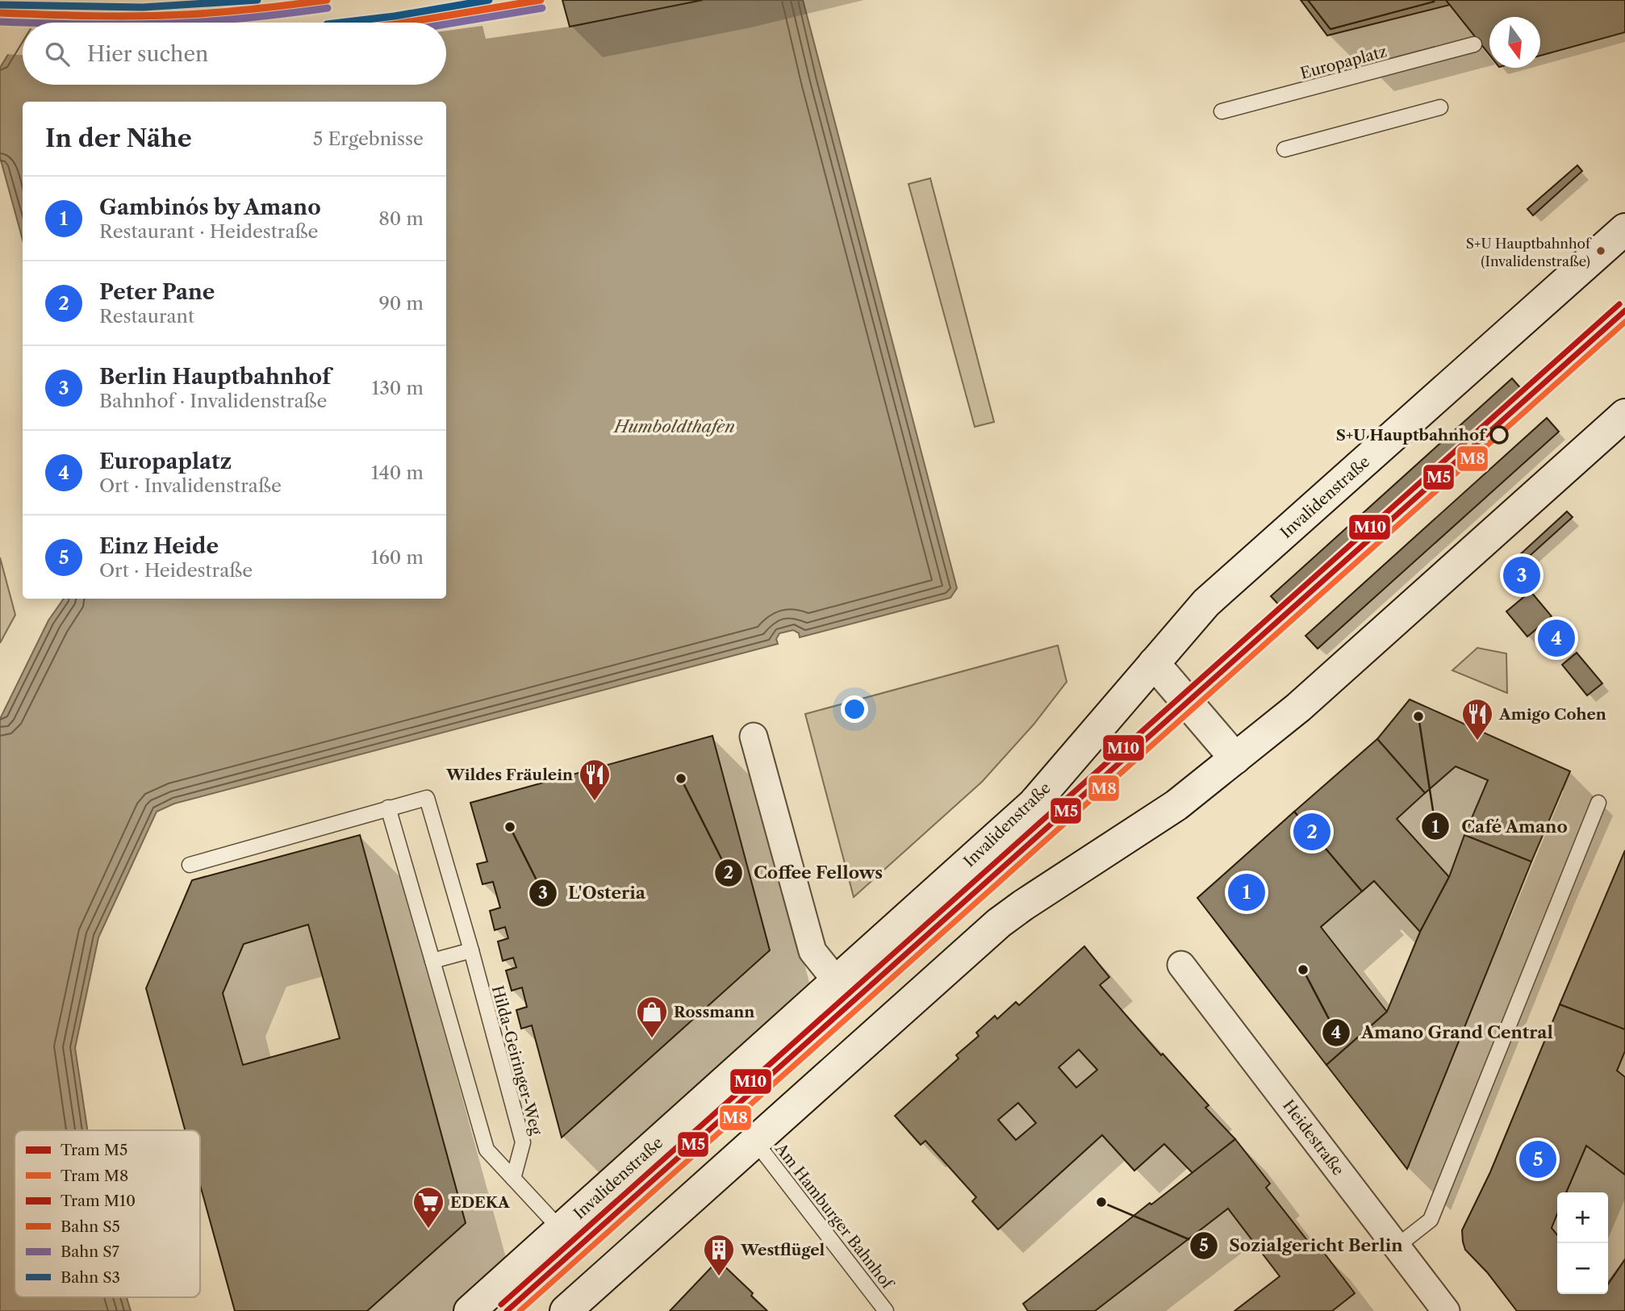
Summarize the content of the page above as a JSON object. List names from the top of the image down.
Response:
{
  "streets": {
    "main road": ["Invalidenstraße"],
    "street": ["Heidestraße"],
    "lane": ["Europaplatz", "Hilda-Geiringer-Weg", "Am Hamburger Bahnhof"]
  },
  "water": ["Humboldthafen"],
  "places": {
    "other": [
      "S+U Hauptbahnhof (Invalidenstraße)",
      "S+U Hauptbahnhof",
      "Café Amano",
      "Coffee Fellows",
      "L'Osteria",
      "Amano Grand Central",
      "Sozialgericht Berlin"
    ],
    "restaurant": ["Amigo Cohen", "Wildes Fräulein"],
    "shop": ["Rossmann"],
    "supermarket": ["EDEKA"],
    "building": ["Westflügel"]
  },
  "lines": [
    "rail line S5",
    "rail line S3",
    "rail line S7",
    "tram line M10",
    "tram line M5",
    "tram line M8"
  ],
  "legend": [
    "Tram M5",
    "Tram M8",
    "Tram M10",
    "Bahn S5",
    "Bahn S7",
    "Bahn S3"
  ],
  "north": "bottom",
  "page": {
    "search": "Hier suchen",
    "heading": ["In der Nähe", "5 Ergebnisse"],
    "list": [
      {
        "mark": "1",
        "name": "Gambinós by Amano",
        "note": "Restaurant · Heidestraße",
        "value": "80 m"
      },
      {
        "mark": "2",
        "name": "Peter Pane",
        "note": "Restaurant",
        "value": "90 m"
      },
      {
        "mark": "3",
        "name": "Berlin Hauptbahnhof",
        "note": "Bahnhof · Invalidenstraße",
        "value": "130 m"
      },
      {
        "mark": "4",
        "name": "Europaplatz",
        "note": "Ort · Invalidenstraße",
        "value": "140 m"
      },
      {
        "mark": "5",
        "name": "Einz Heide",
        "note": "Ort · Heidestraße",
        "value": "160 m"
      }
    ],
    "pins": [
      "3",
      "4",
      "2",
      "1",
      "5"
    ],
    "map_buttons": ["+", "−"]
  }
}
